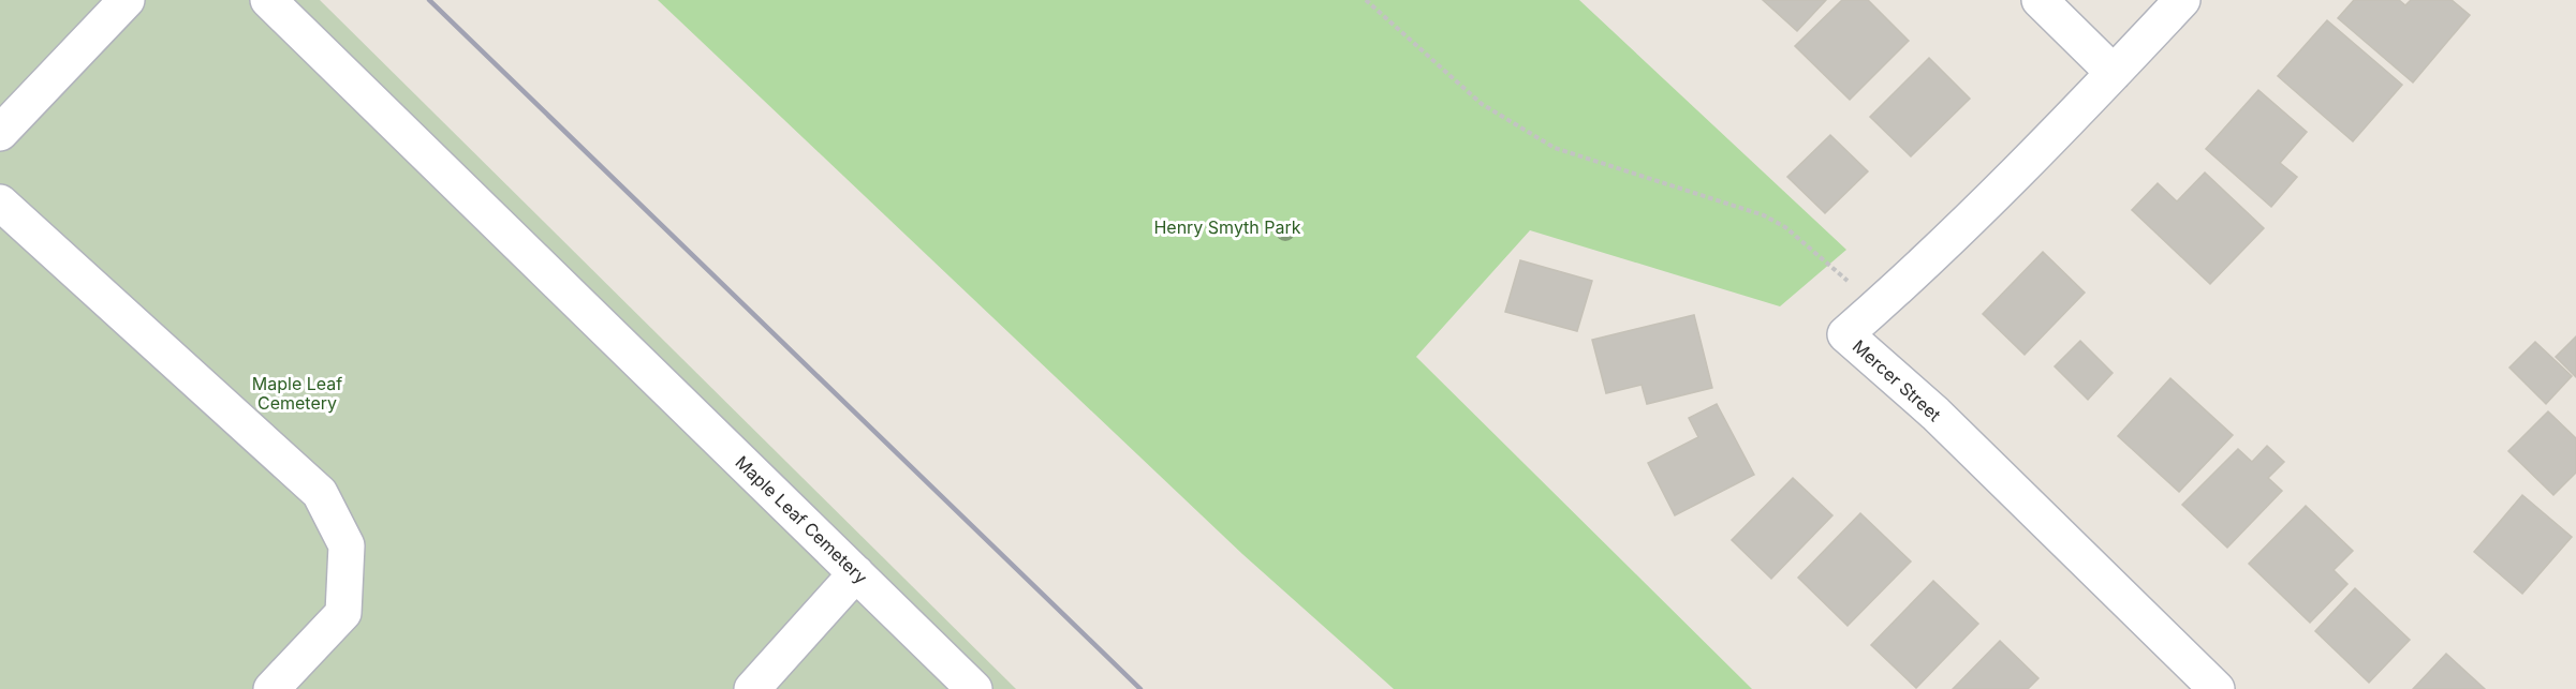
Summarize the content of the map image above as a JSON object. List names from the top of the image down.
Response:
{
  "streets": {
    "street": ["Mercer Street", "Maple Leaf Cemetery"]
  },
  "parks": ["Henry Smyth Park", "Maple Leaf Cemetery"]
}
